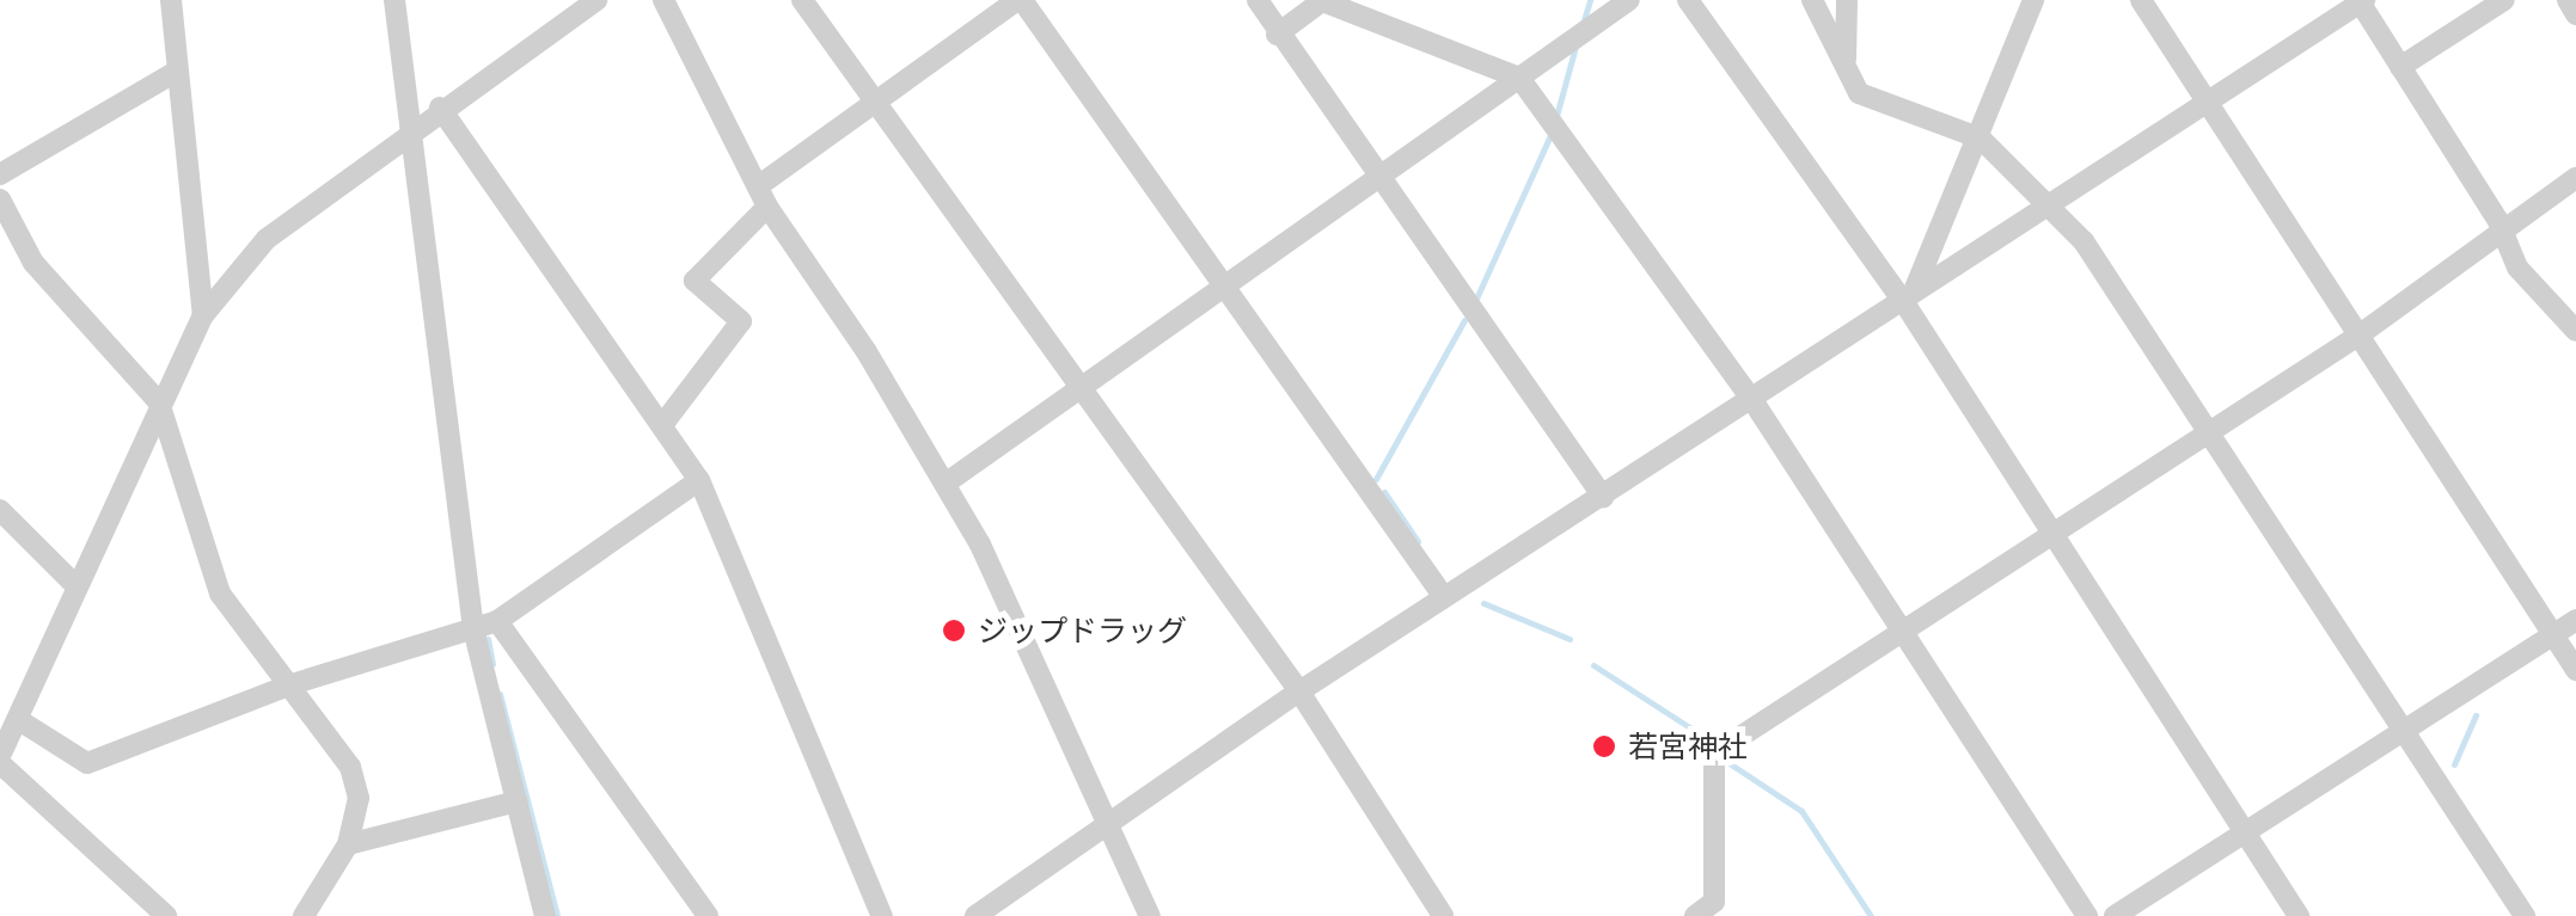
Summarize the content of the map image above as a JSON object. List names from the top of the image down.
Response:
{
  "places": ["ジップドラッグ", "若宮神社"]
}
